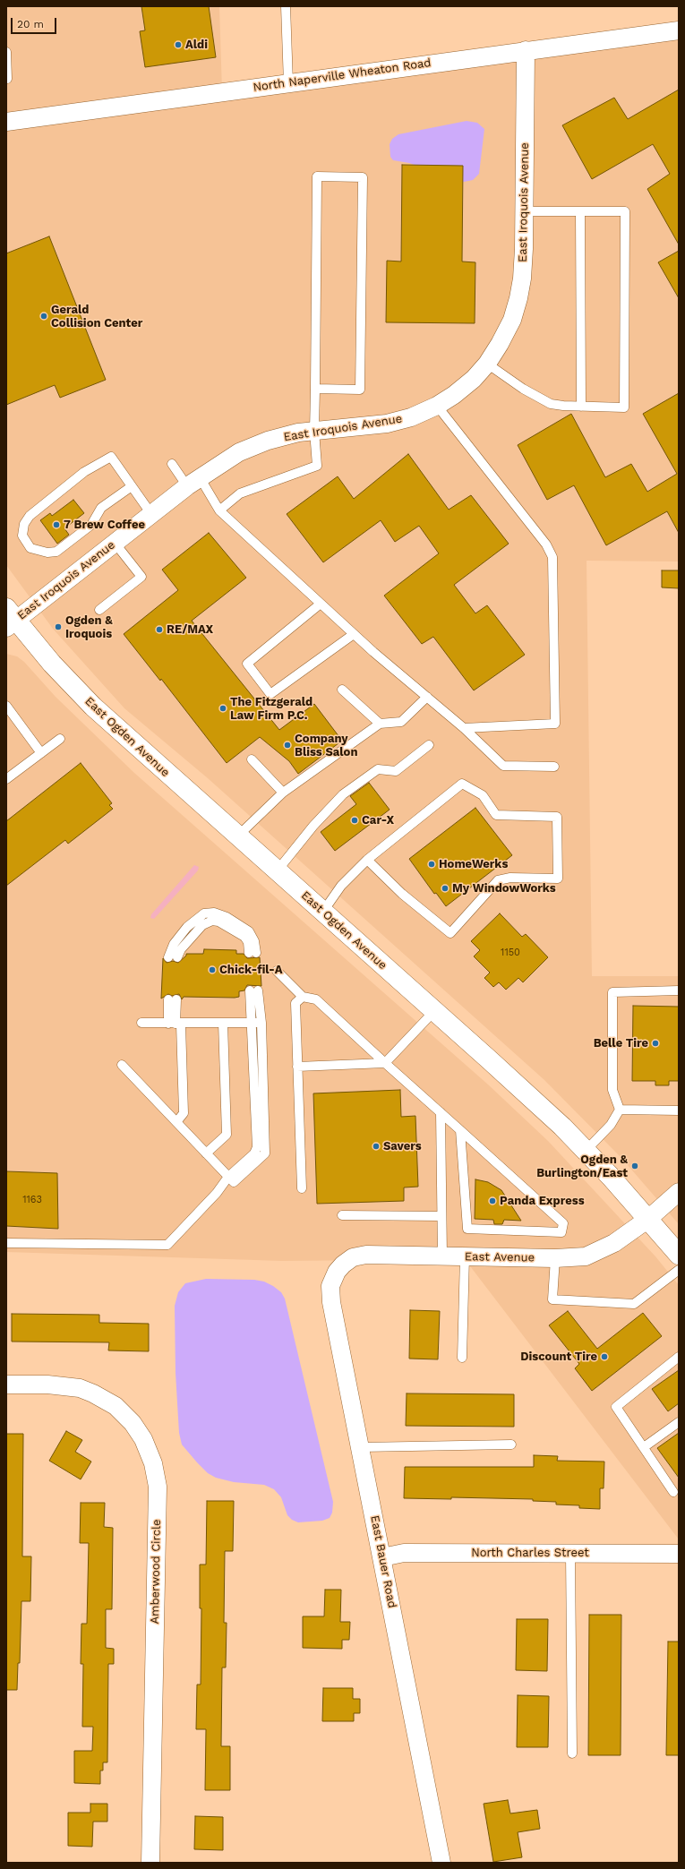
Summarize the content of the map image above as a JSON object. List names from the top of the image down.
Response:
{
  "streets": {
    "main road": ["East Ogden Avenue"],
    "street": [
      "North Naperville Wheaton Road",
      "East Iroquois Avenue",
      "East Avenue",
      "North Charles Street",
      "East Bauer Road",
      "Amberwood Circle"
    ]
  },
  "crossings": [
    ["North Naperville Wheaton Road", "East Iroquois Avenue"],
    ["East Iroquois Avenue", "East Ogden Avenue"],
    ["East Ogden Avenue", "East Avenue"],
    ["East Avenue", "East Bauer Road"],
    ["North Charles Street", "East Bauer Road"]
  ],
  "places": [
    "Aldi",
    "Gerald Collision Center",
    "7 Brew Coffee",
    "Ogden & Iroquois",
    "RE/MAX",
    "The Fitzgerald Law Firm P.C.",
    "Company Bliss Salon",
    "Car-X",
    "HomeWerks",
    "My WindowWorks",
    "Chick-fil-A",
    "Belle Tire",
    "Savers",
    "Ogden & Burlington/East",
    "Panda Express",
    "Discount Tire"
  ],
  "house_numbers": ["1150", "1163"],
  "scale_bar": "20 m"
}
